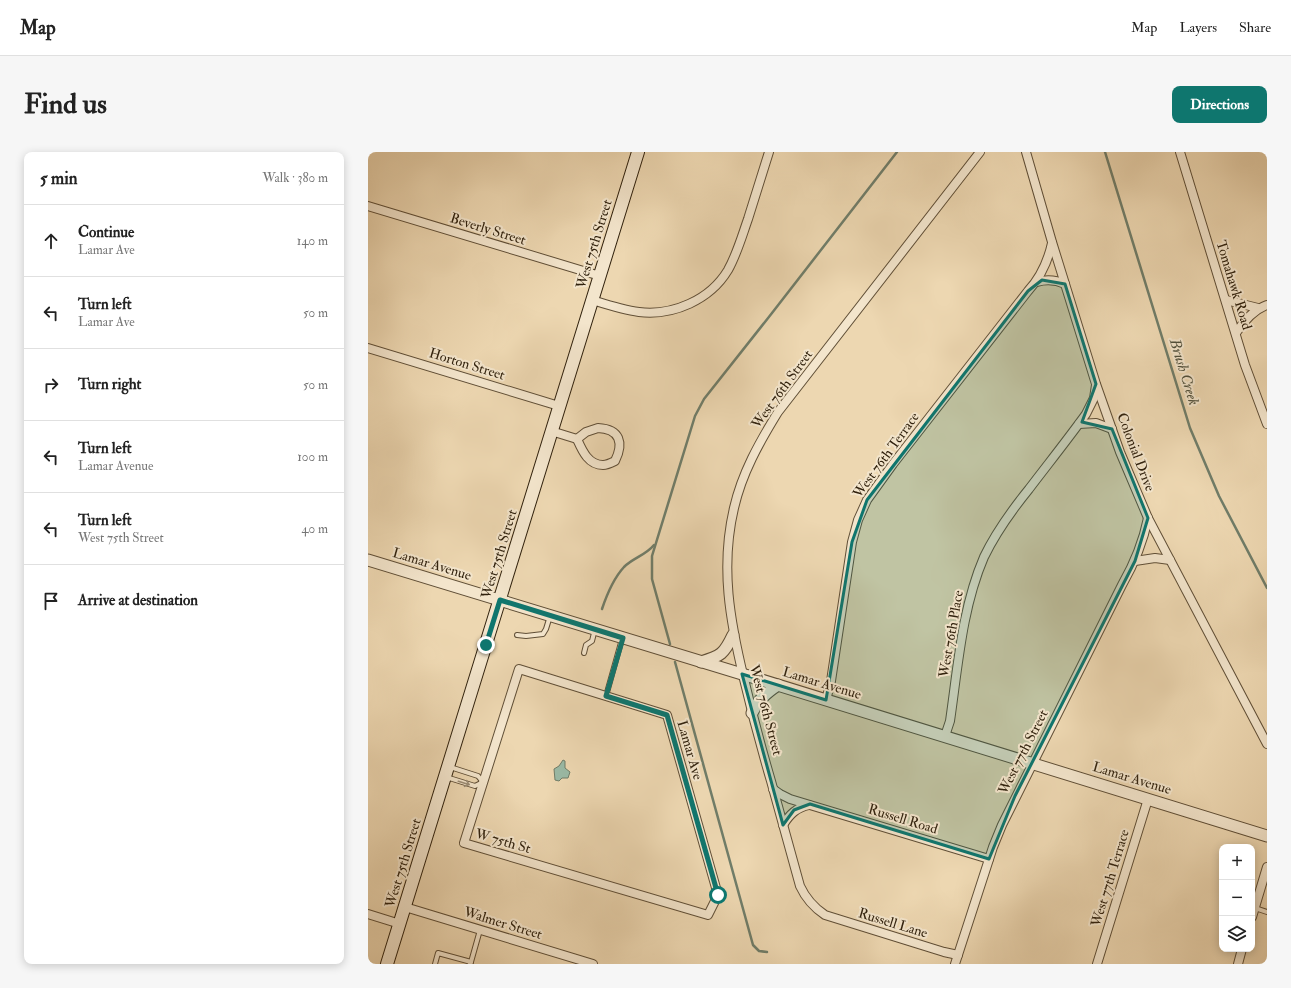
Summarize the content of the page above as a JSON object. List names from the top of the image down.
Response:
{
  "streets": {
    "main road": ["West 75th Street"],
    "street": [
      "Beverly Street",
      "Tomahawk Road",
      "Horton Street",
      "West 76th Street",
      "Colonial Drive",
      "West 76th Terrace",
      "Lamar Avenue",
      "West 76th Place",
      "Lamar Ave",
      "West 77th Street",
      "Russell Road",
      "W 75th St",
      "West 77th Terrace",
      "Walmer Street",
      "Russell Lane"
    ]
  },
  "crossings": [
    ["Beverly Street", "West 75th Street"],
    ["West 75th Street", "Horton Street"],
    ["West 75th Street", "Lamar Avenue"],
    ["West 75th Street", "Walmer Street"],
    ["West 76th Street", "Lamar Avenue"],
    ["West 76th Street", "Russell Road"],
    ["West 76th Street", "Russell Lane"],
    ["Colonial Drive", "West 76th Terrace"],
    ["Colonial Drive", "West 76th Place"],
    ["Colonial Drive", "West 77th Street"],
    ["West 76th Terrace", "Lamar Avenue"],
    ["Lamar Avenue", "West 76th Place"],
    ["Lamar Avenue", "West 77th Street"],
    ["Lamar Avenue", "West 77th Terrace"],
    ["Lamar Ave", "W 75th St"],
    ["West 77th Street", "Russell Road"],
    ["West 77th Street", "Russell Lane"]
  ],
  "water": ["Brush Creek"],
  "page": {
    "header": "Map",
    "nav": ["Map", "Layers", "Share"],
    "buttons": "Directions",
    "title": "Find us",
    "heading": ["5 min", "Walk · 380 m"],
    "list": [
      ["Continue", "Lamar Ave", "140 m"],
      ["Turn left", "Lamar Ave", "50 m"],
      ["Turn right", "50 m"],
      ["Turn left", "Lamar Avenue", "100 m"],
      ["Turn left", "West 75th Street", "40 m"],
      "Arrive at destination"
    ],
    "map_buttons": ["+", "−"]
  }
}
